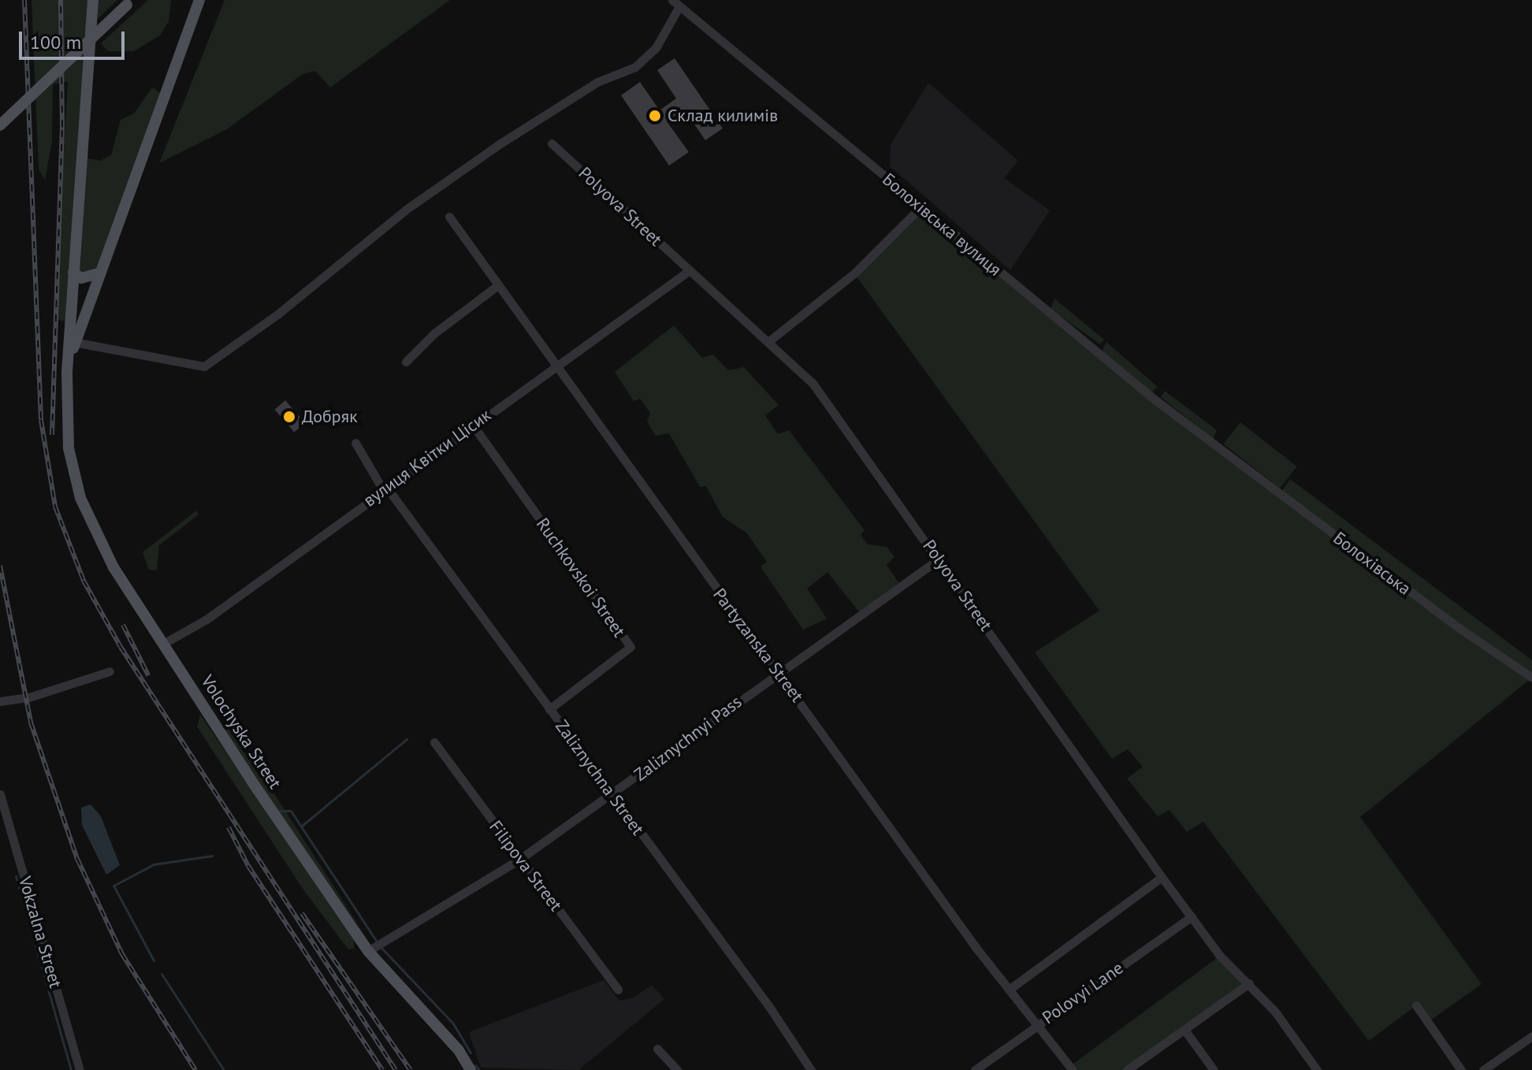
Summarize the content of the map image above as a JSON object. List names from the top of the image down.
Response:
{
  "streets": {
    "main road": ["Volochyska Street"],
    "street": [
      "Polyova Street",
      "Болохівська вулиця",
      "вулиця Квітки Цісик",
      "Болохівська",
      "Ruchkovskoi Street",
      "Partyzanska Street",
      "Zaliznychnyi Pass",
      "Zaliznychna Street",
      "Filipova Street",
      "Vokzalna Street",
      "Polovyi Lane"
    ]
  },
  "crossings": [
    ["Polyova Street", "вулиця Квітки Цісик"],
    ["Polyova Street", "Zaliznychnyi Pass"],
    ["Polyova Street", "Polovyi Lane"],
    ["Болохівська вулиця", "Болохівська"],
    ["вулиця Квітки Цісик", "Ruchkovskoi Street"],
    ["вулиця Квітки Цісик", "Partyzanska Street"],
    ["вулиця Квітки Цісик", "Volochyska Street"],
    ["вулиця Квітки Цісик", "Zaliznychna Street"],
    ["Ruchkovskoi Street", "Zaliznychna Street"],
    ["Partyzanska Street", "Zaliznychnyi Pass"],
    ["Partyzanska Street", "Polovyi Lane"],
    ["Volochyska Street", "Zaliznychnyi Pass"],
    ["Zaliznychnyi Pass", "Zaliznychna Street"],
    ["Zaliznychnyi Pass", "Filipova Street"]
  ],
  "places": ["Склад килимів", "Добряк"],
  "scale_bar": "100 m"
}
